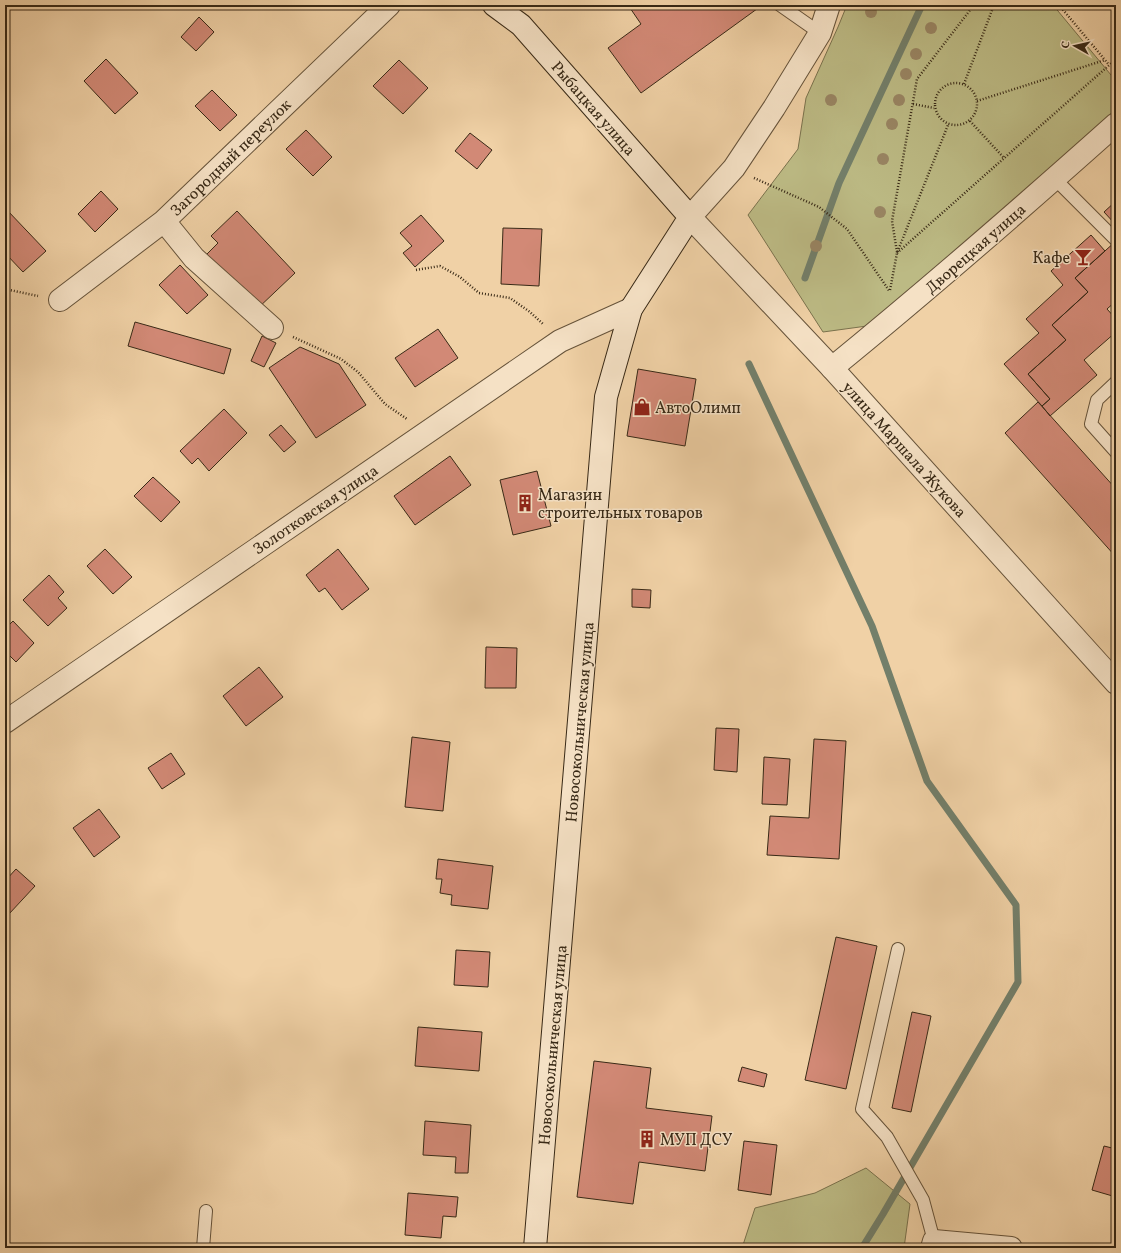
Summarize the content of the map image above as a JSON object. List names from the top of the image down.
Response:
{
  "streets": {
    "street": [
      "Рыбацкая улица",
      "Загородный переулок",
      "Дворецкая улица",
      "улица Маршала Жукова",
      "Золотковская улица",
      "Новосокольническая улица"
    ]
  },
  "crossings": [
    ["Рыбацкая улица", "улица Маршала Жукова"],
    ["Рыбацкая улица", "Новосокольническая улица"],
    ["Дворецкая улица", "улица Маршала Жукова"],
    ["улица Маршала Жукова", "Новосокольническая улица"],
    ["Золотковская улица", "Новосокольническая улица"]
  ],
  "places": {
    "bar": ["Кафе"],
    "shop": ["АвтоОлимп"],
    "building": ["Магазин строительных товаров", "МУП ДСУ"]
  },
  "north": "left"
}
